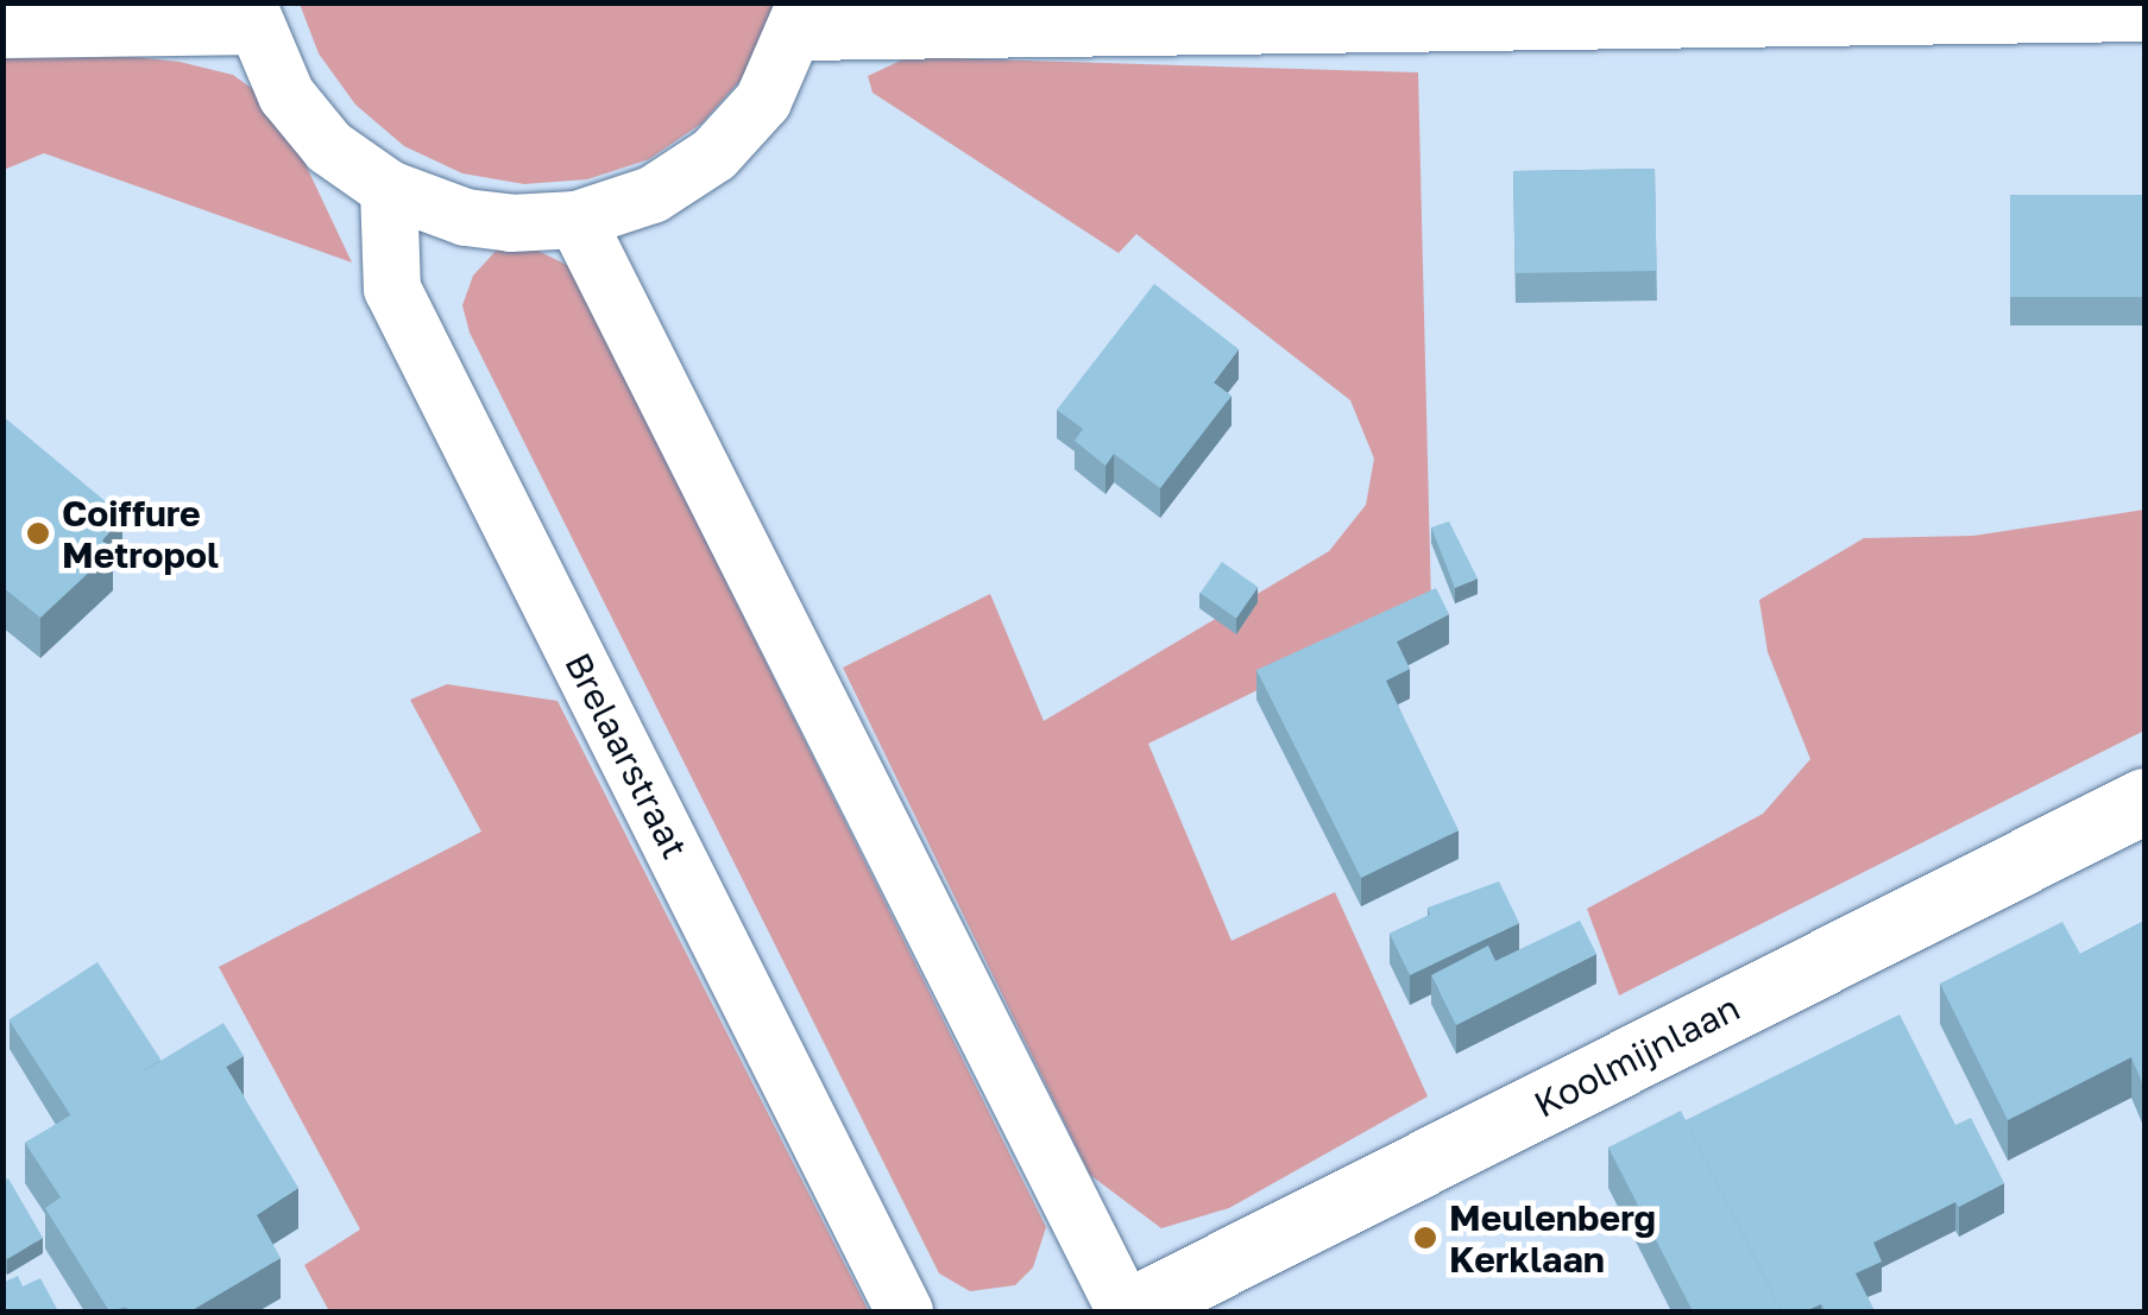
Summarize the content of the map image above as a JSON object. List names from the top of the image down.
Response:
{
  "streets": {
    "street": ["Brelaarstraat", "Koolmijnlaan"]
  },
  "places": ["Coiffure Metropol", "Meulenberg Kerklaan"]
}
